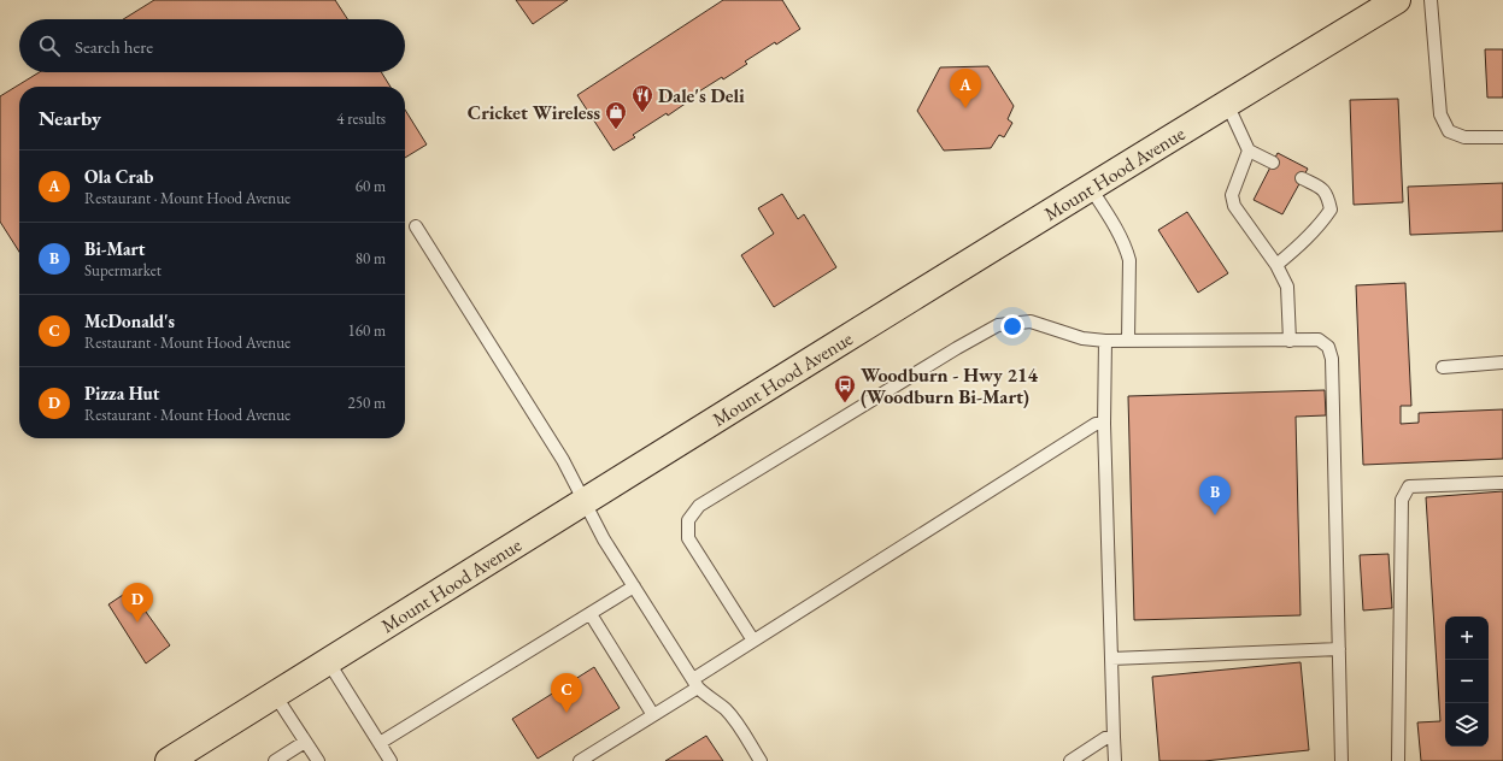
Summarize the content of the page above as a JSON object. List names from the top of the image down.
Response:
{
  "streets": {
    "main road": ["Mount Hood Avenue"]
  },
  "places": {
    "restaurant": ["Dale's Deli"],
    "shop": ["Cricket Wireless"],
    "bus stop": ["Woodburn - Hwy 214 (Woodburn Bi-Mart)"]
  },
  "page": {
    "search": "Search here",
    "pins": [
      "A",
      "B",
      "D",
      "C"
    ],
    "heading": ["Nearby", "4 results"],
    "list": [
      {
        "mark": "A",
        "name": "Ola Crab",
        "note": "Restaurant · Mount Hood Avenue",
        "value": "60 m"
      },
      {
        "mark": "B",
        "name": "Bi-Mart",
        "note": "Supermarket",
        "value": "80 m"
      },
      {
        "mark": "C",
        "name": "McDonald's",
        "note": "Restaurant · Mount Hood Avenue",
        "value": "160 m"
      },
      {
        "mark": "D",
        "name": "Pizza Hut",
        "note": "Restaurant · Mount Hood Avenue",
        "value": "250 m"
      }
    ],
    "map_buttons": ["+", "−"]
  }
}
